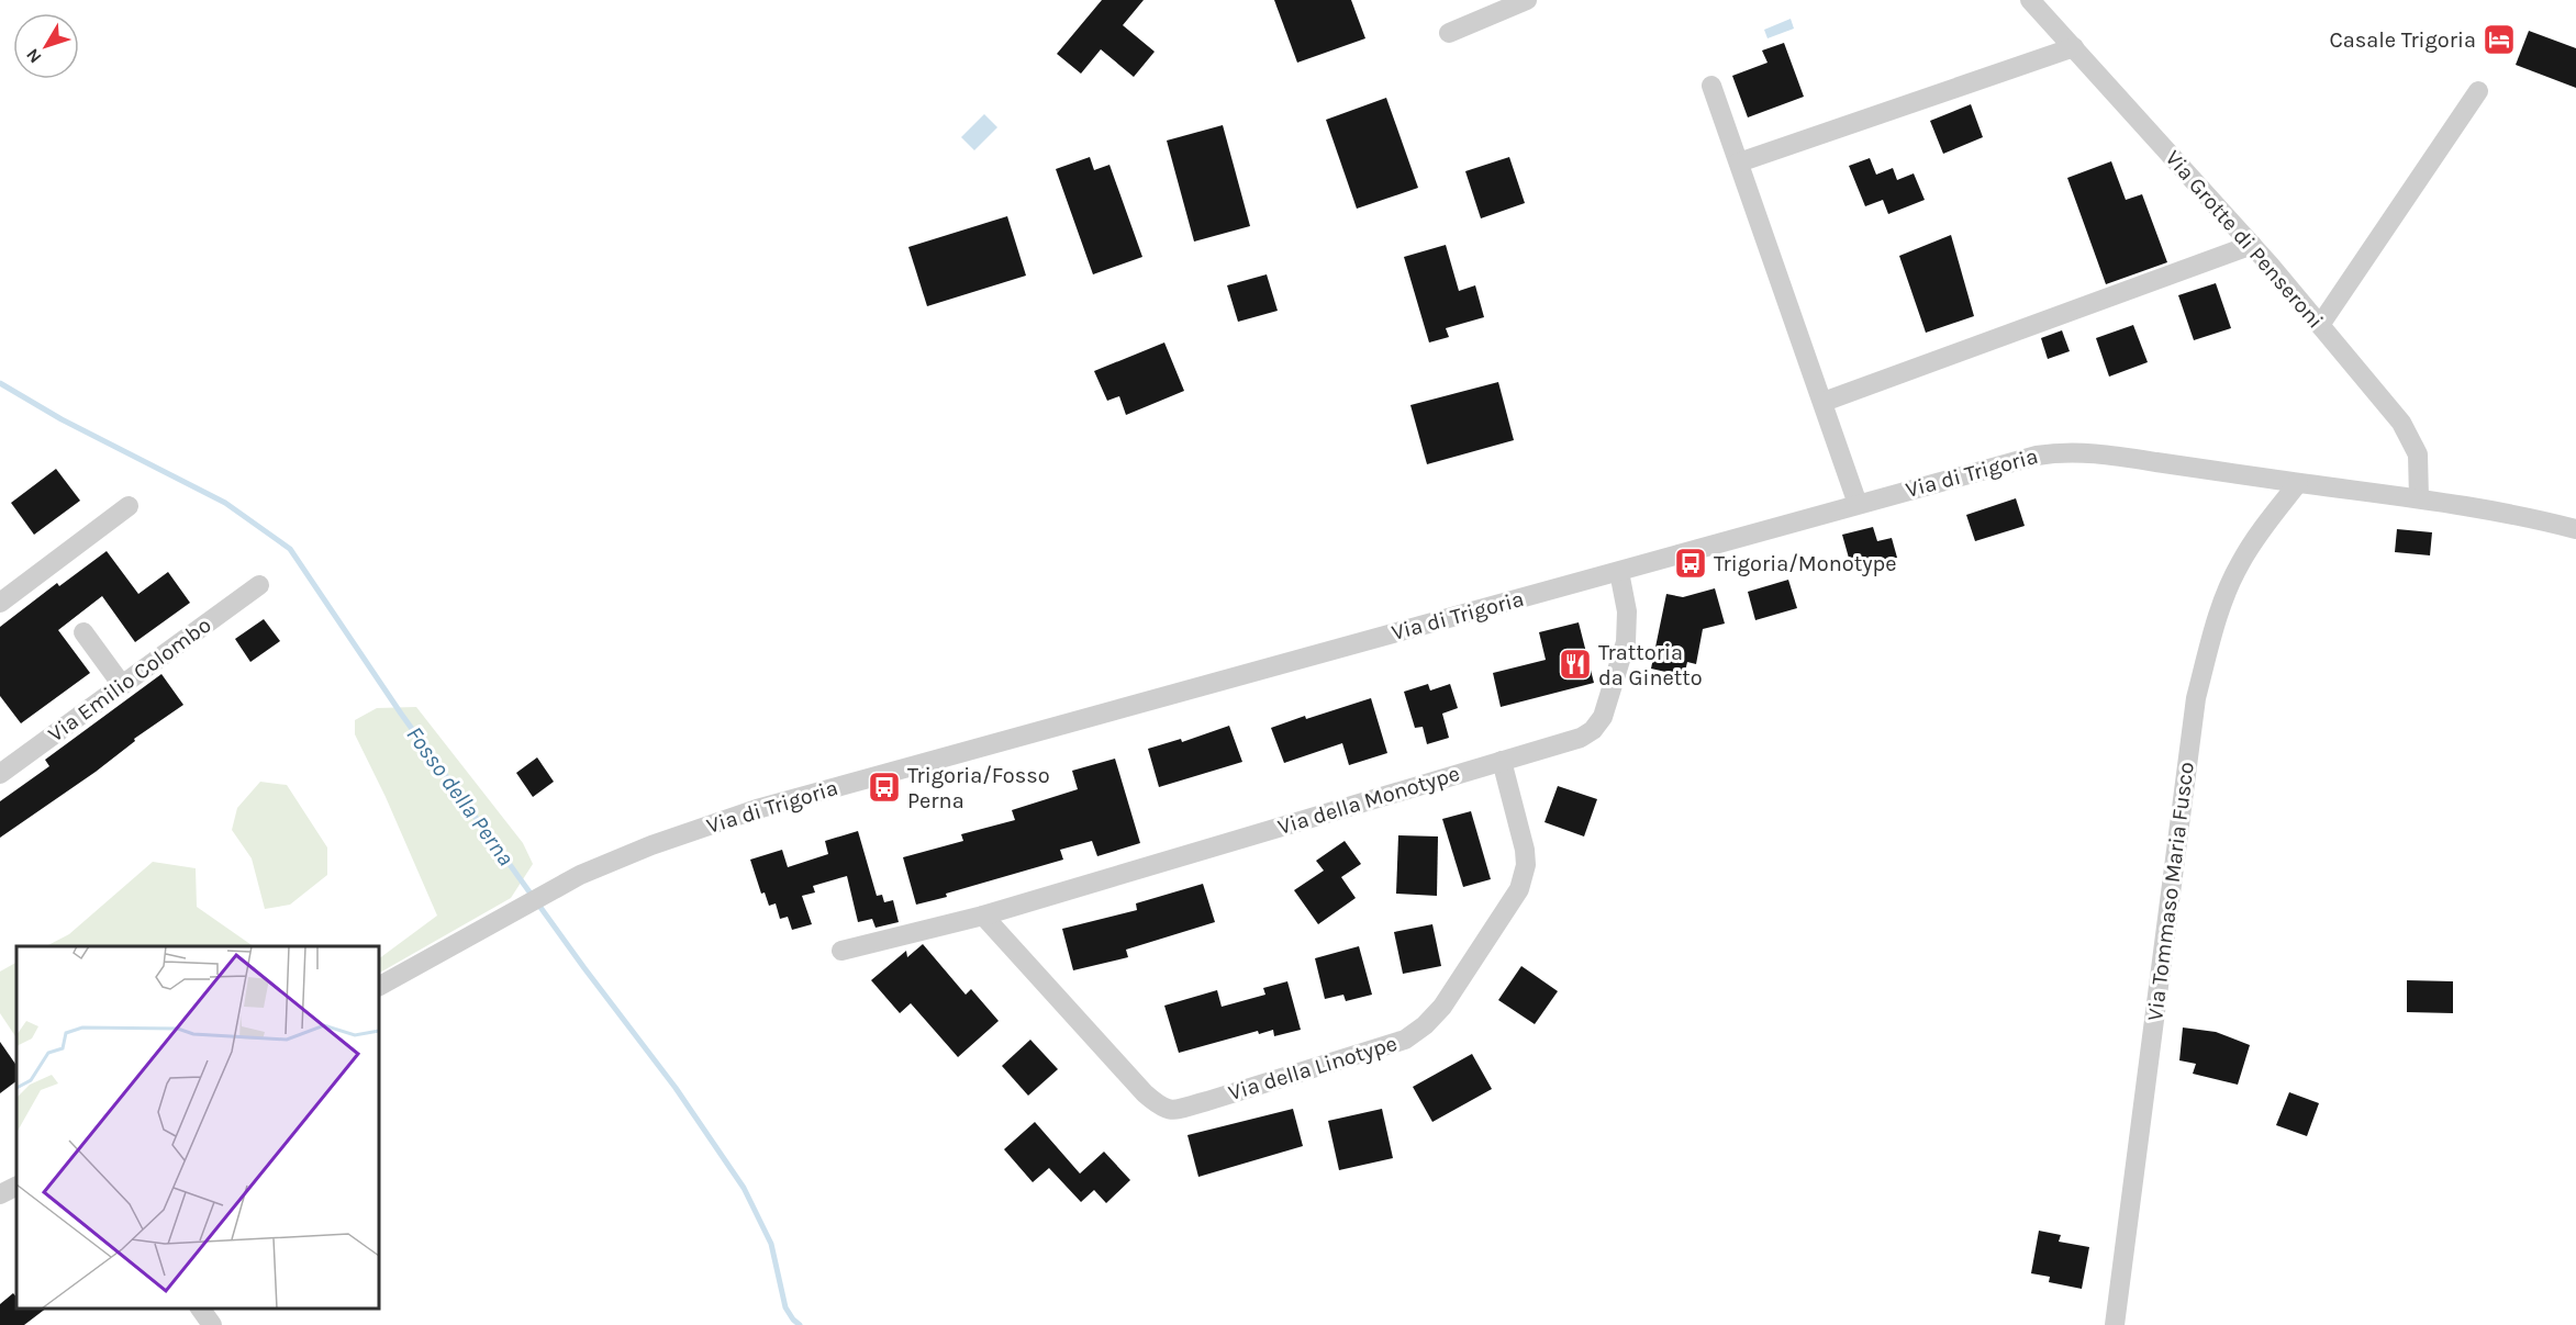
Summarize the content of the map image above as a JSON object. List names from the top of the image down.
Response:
{
  "streets": {
    "street": [
      "Via Grotte di Penseroni",
      "Via di Trigoria",
      "Via Emilio Colombo",
      "Via della Monotype",
      "Via Tommaso Maria Fusco",
      "Via della Linotype"
    ]
  },
  "crossings": [
    ["Via Grotte di Penseroni", "Via di Trigoria"],
    ["Via di Trigoria", "Via della Monotype"],
    ["Via di Trigoria", "Via Tommaso Maria Fusco"],
    ["Via della Monotype", "Via della Linotype"]
  ],
  "water": ["Fosso della Perna"],
  "places": {
    "hotel": ["Casale Trigoria"],
    "bus stop": ["Trigoria/Monotype", "Trigoria/Fosso Perna"],
    "restaurant": ["Trattoria da Ginetto"]
  },
  "north": "bottom left"
}
